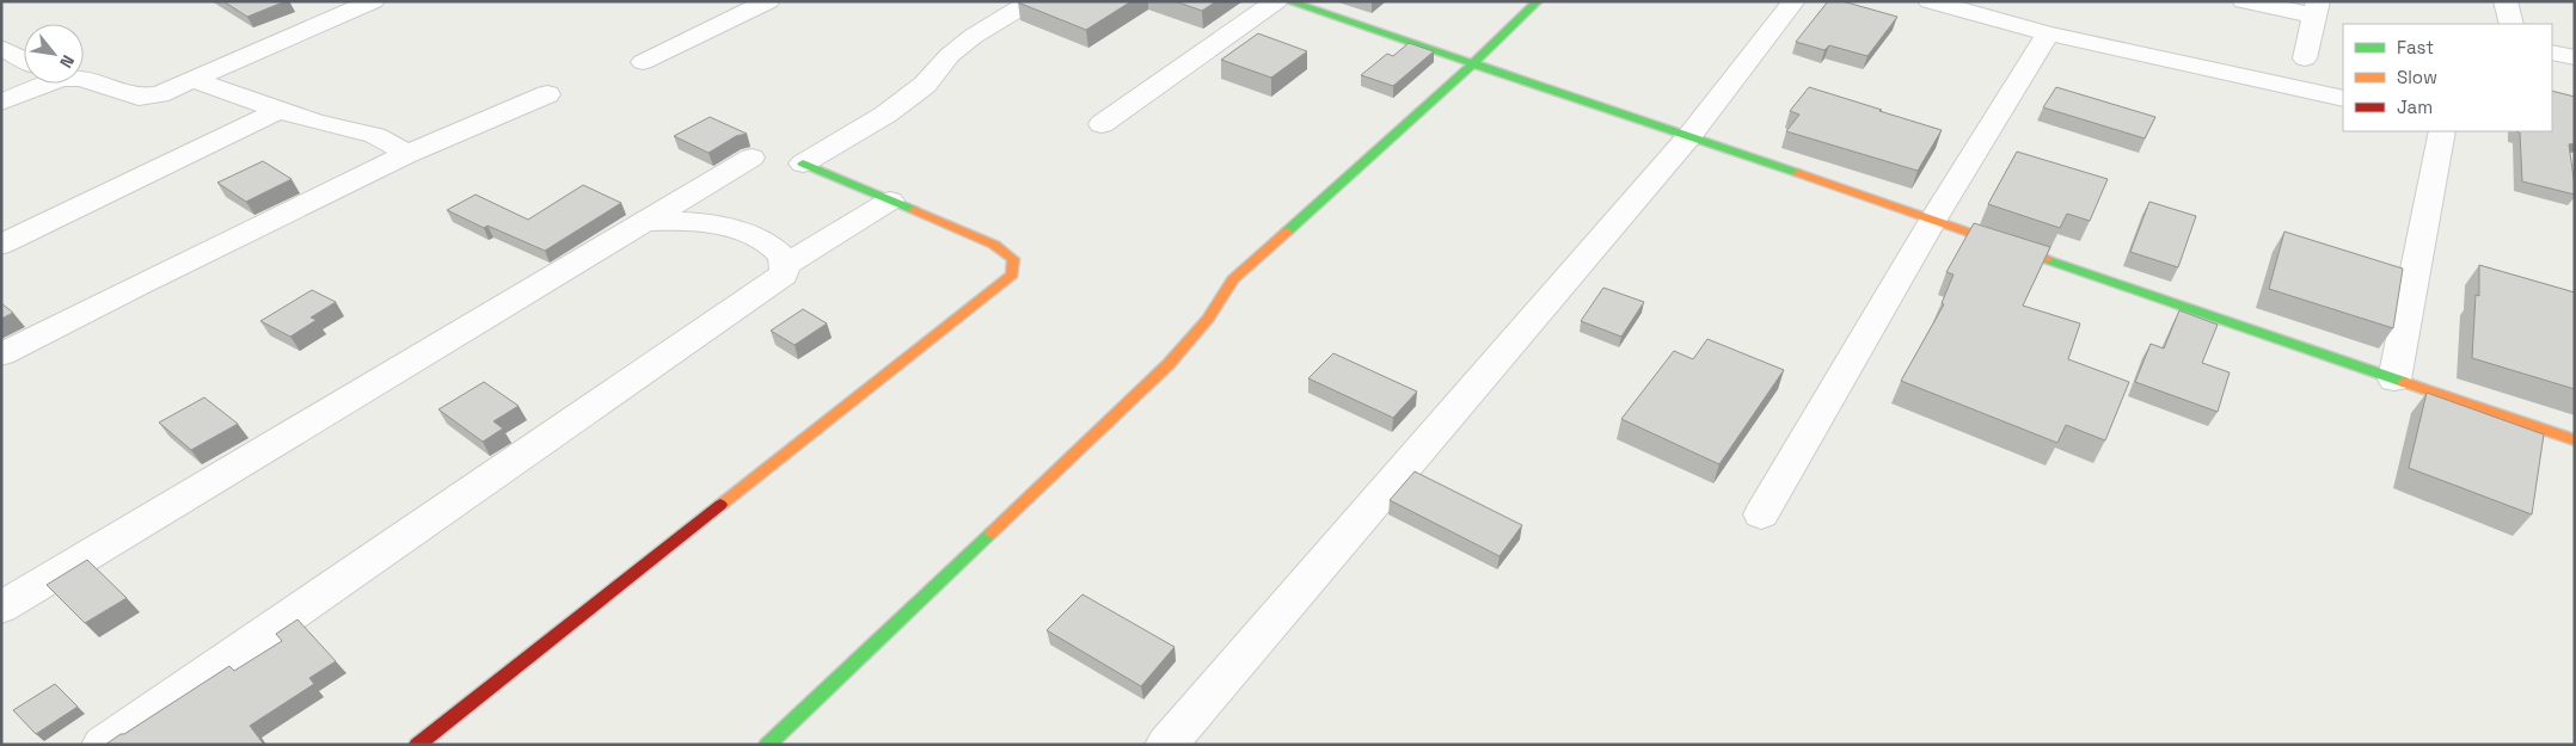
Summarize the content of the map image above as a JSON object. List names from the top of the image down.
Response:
{
  "legend": ["Fast", "Slow", "Jam"],
  "north": "bottom right"
}
